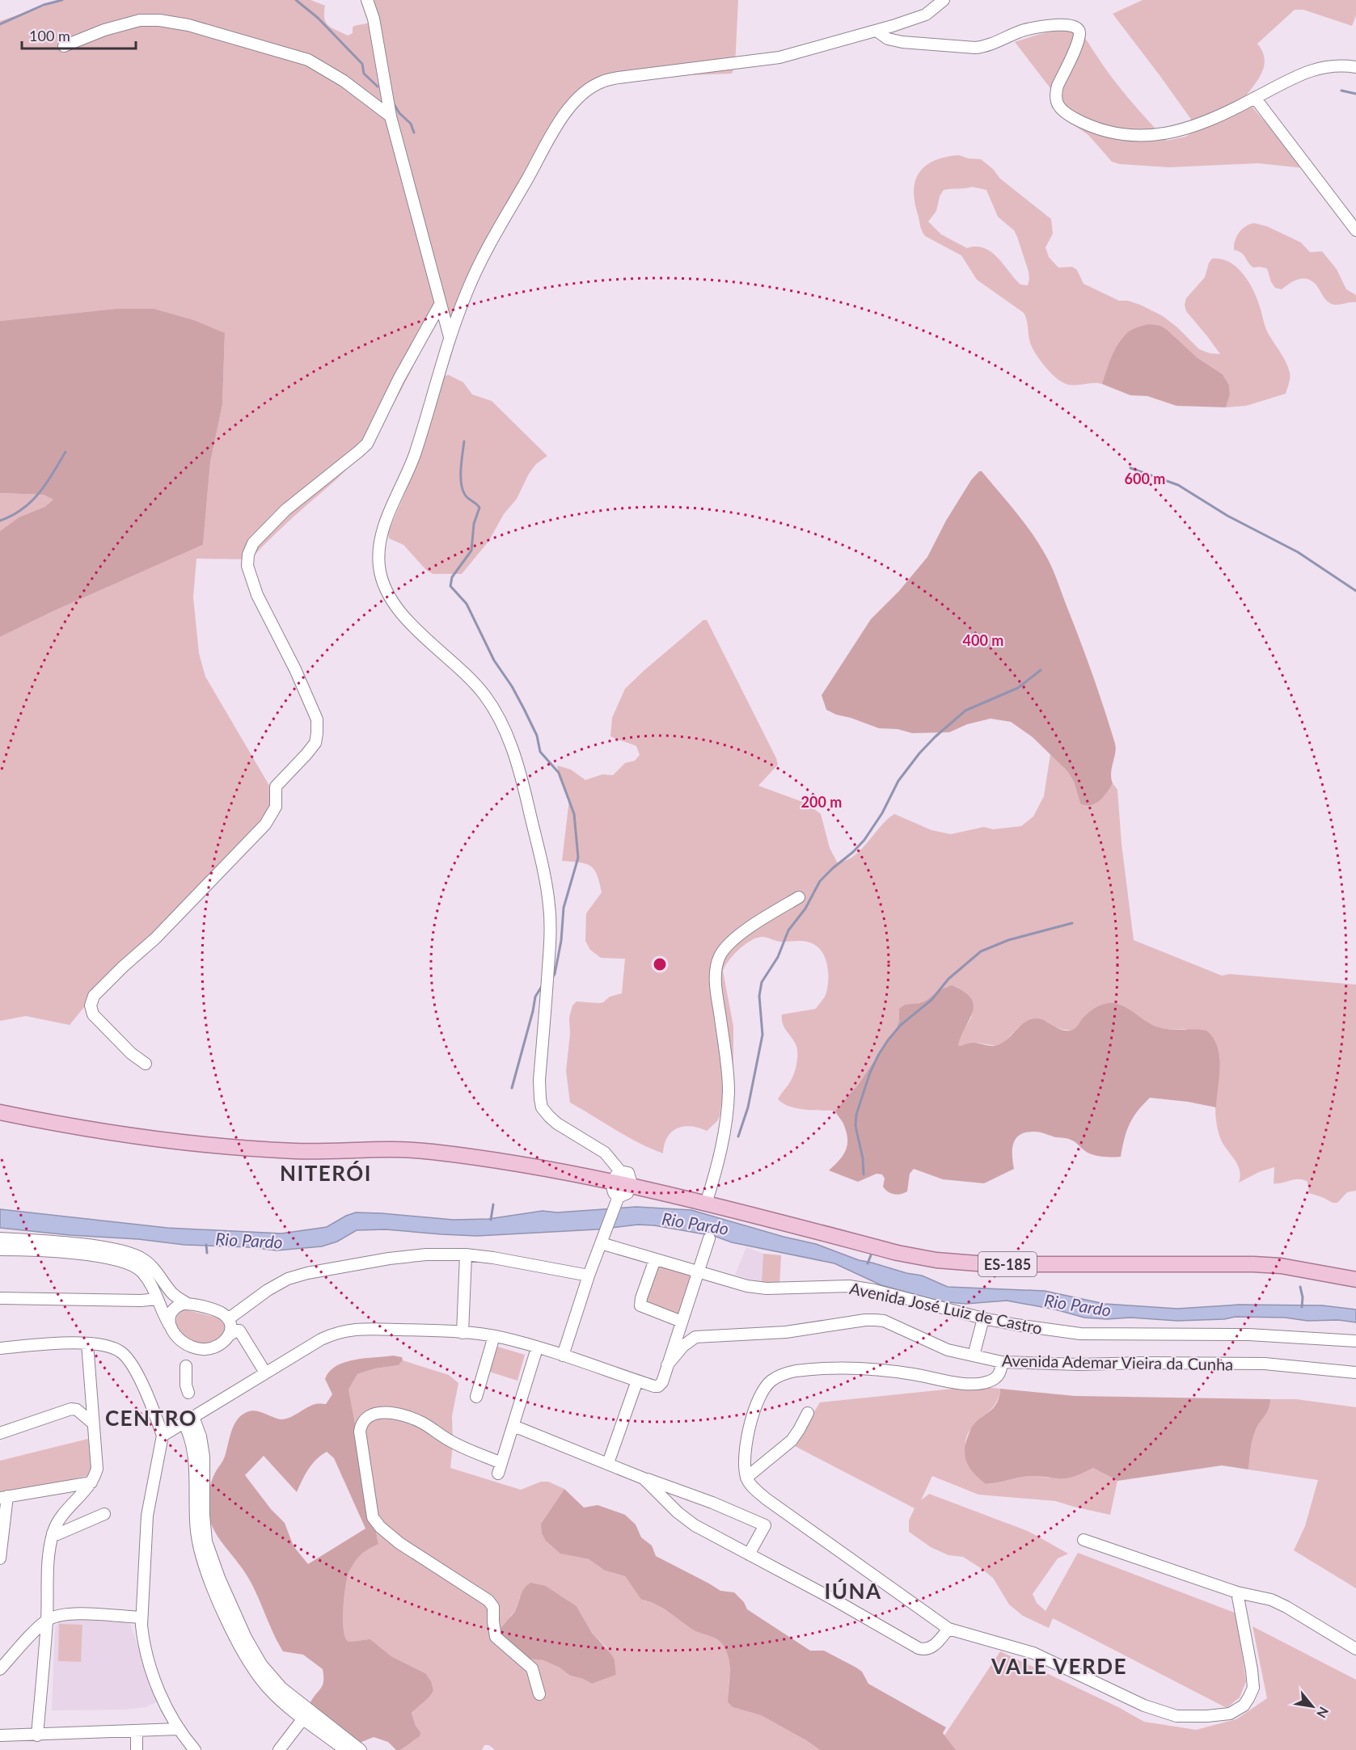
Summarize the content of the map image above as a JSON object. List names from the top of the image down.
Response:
{
  "streets": {
    "main road": ["ES-185"],
    "street": ["Avenida José Luiz de Castro", "Avenida Ademar Vieira da Cunha"]
  },
  "districts": [
    "NITERÓI",
    "CENTRO",
    "IÚNA",
    "VALE VERDE"
  ],
  "water": ["Rio Pardo"],
  "scale_bar": "100 m",
  "north": "bottom right",
  "rings": ["600 m", "400 m", "200 m"]
}
